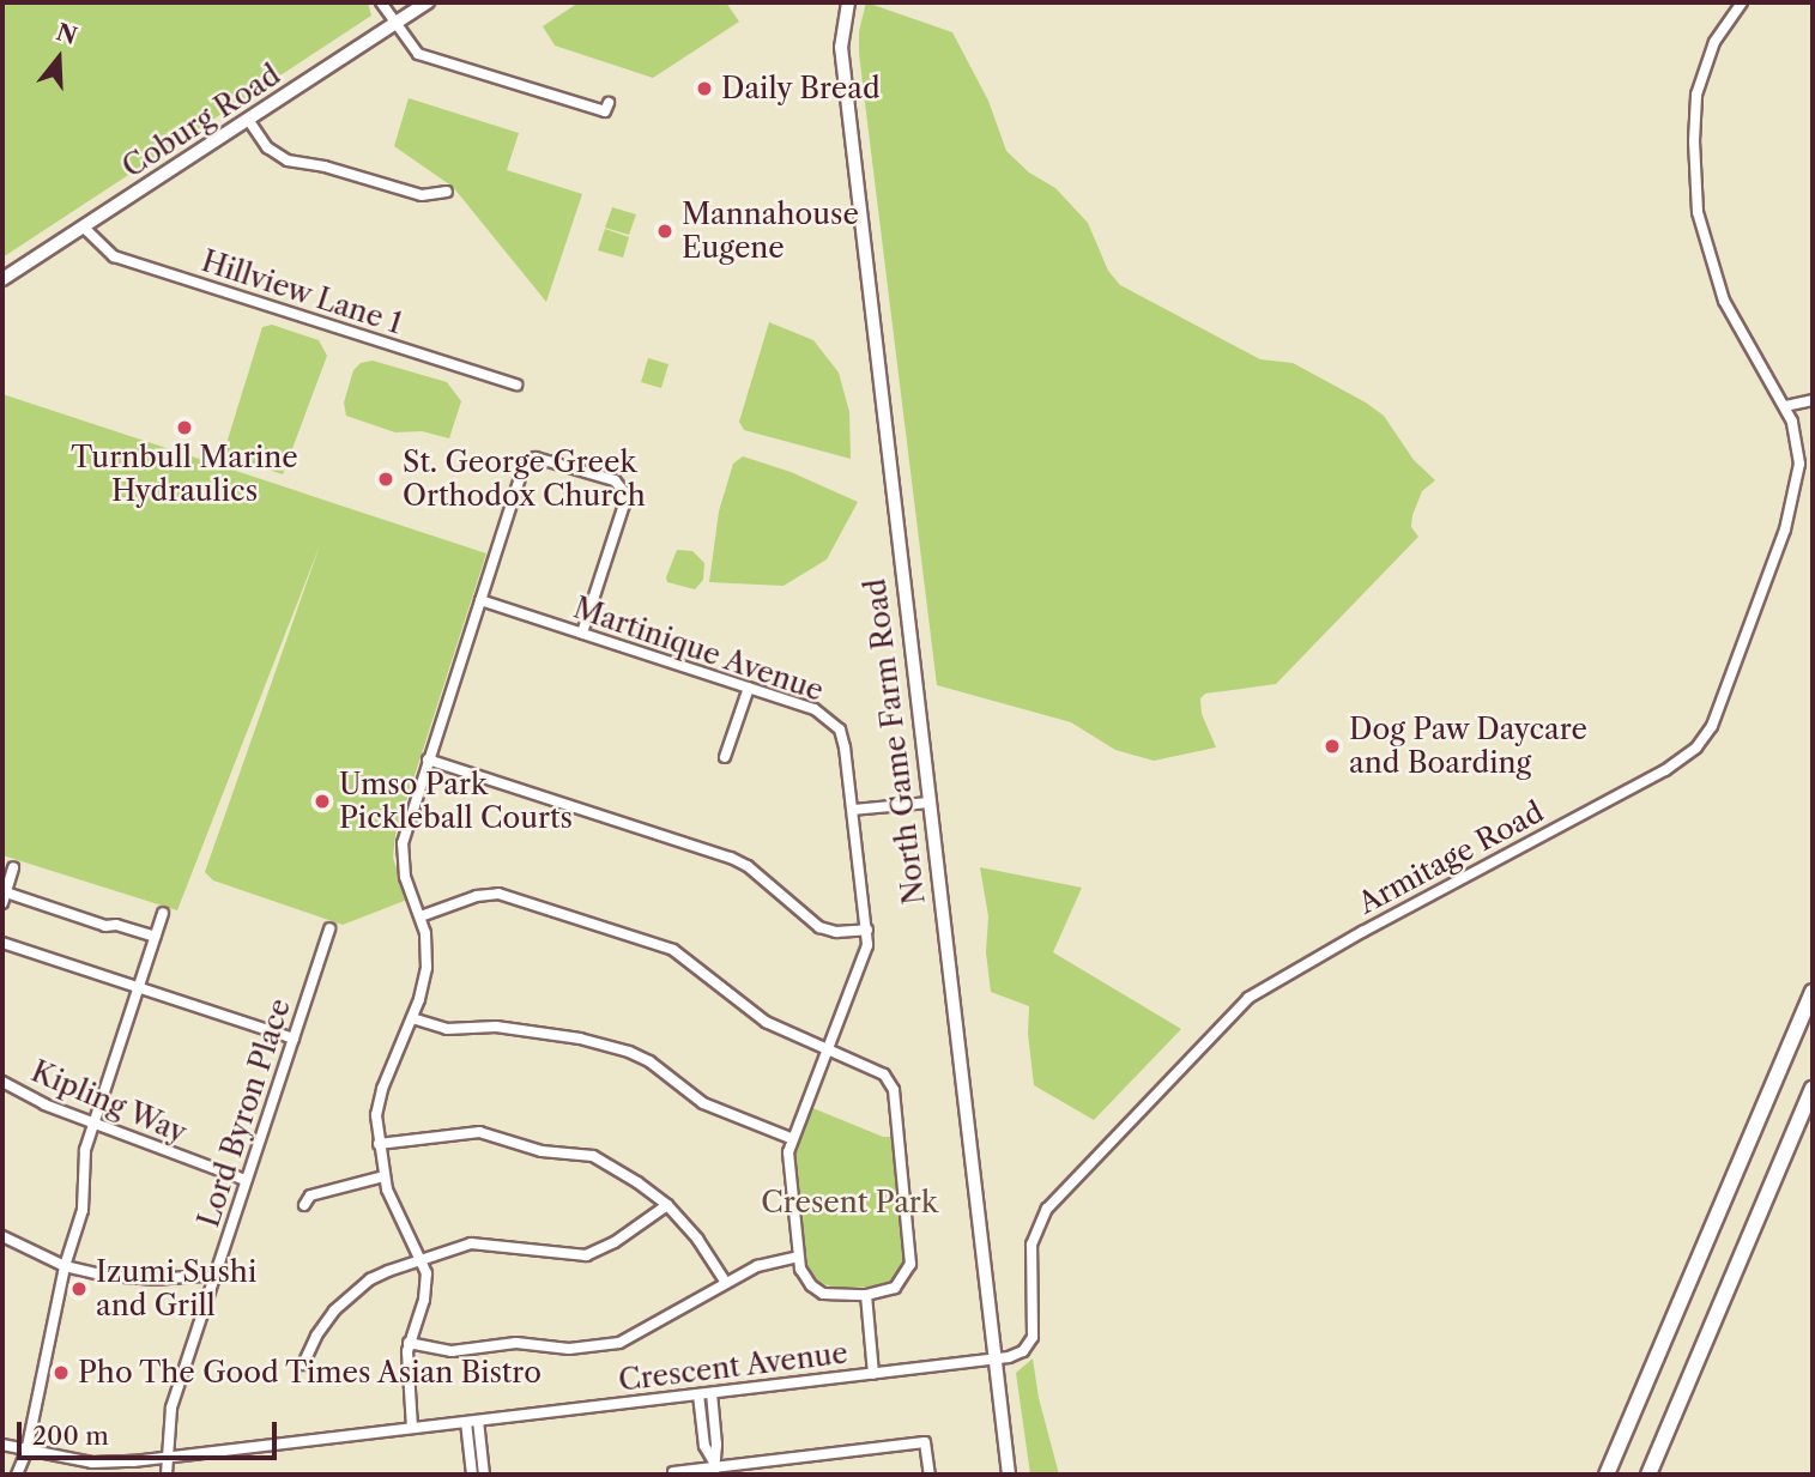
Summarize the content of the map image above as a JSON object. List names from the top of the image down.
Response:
{
  "streets": {
    "main road": ["Coburg Road", "North Game Farm Road"],
    "street": [
      "Hillview Lane 1",
      "Martinique Avenue",
      "Armitage Road",
      "Kipling Way",
      "Lord Byron Place",
      "Crescent Avenue"
    ]
  },
  "crossings": [
    ["Coburg Road", "Hillview Lane 1"],
    ["North Game Farm Road", "Armitage Road"],
    ["North Game Farm Road", "Crescent Avenue"],
    ["Armitage Road", "Crescent Avenue"],
    ["Kipling Way", "Lord Byron Place"],
    ["Lord Byron Place", "Crescent Avenue"]
  ],
  "parks": ["Cresent Park"],
  "places": [
    "Daily Bread",
    "Mannahouse Eugene",
    "Turnbull Marine Hydraulics",
    "St. George Greek Orthodox Church",
    "Dog Paw Daycare and Boarding",
    "Umso Park Pickleball Courts",
    "Izumi Sushi and Grill",
    "Pho The Good Times Asian Bistro"
  ],
  "scale_bar": "200 m",
  "north": "top"
}
